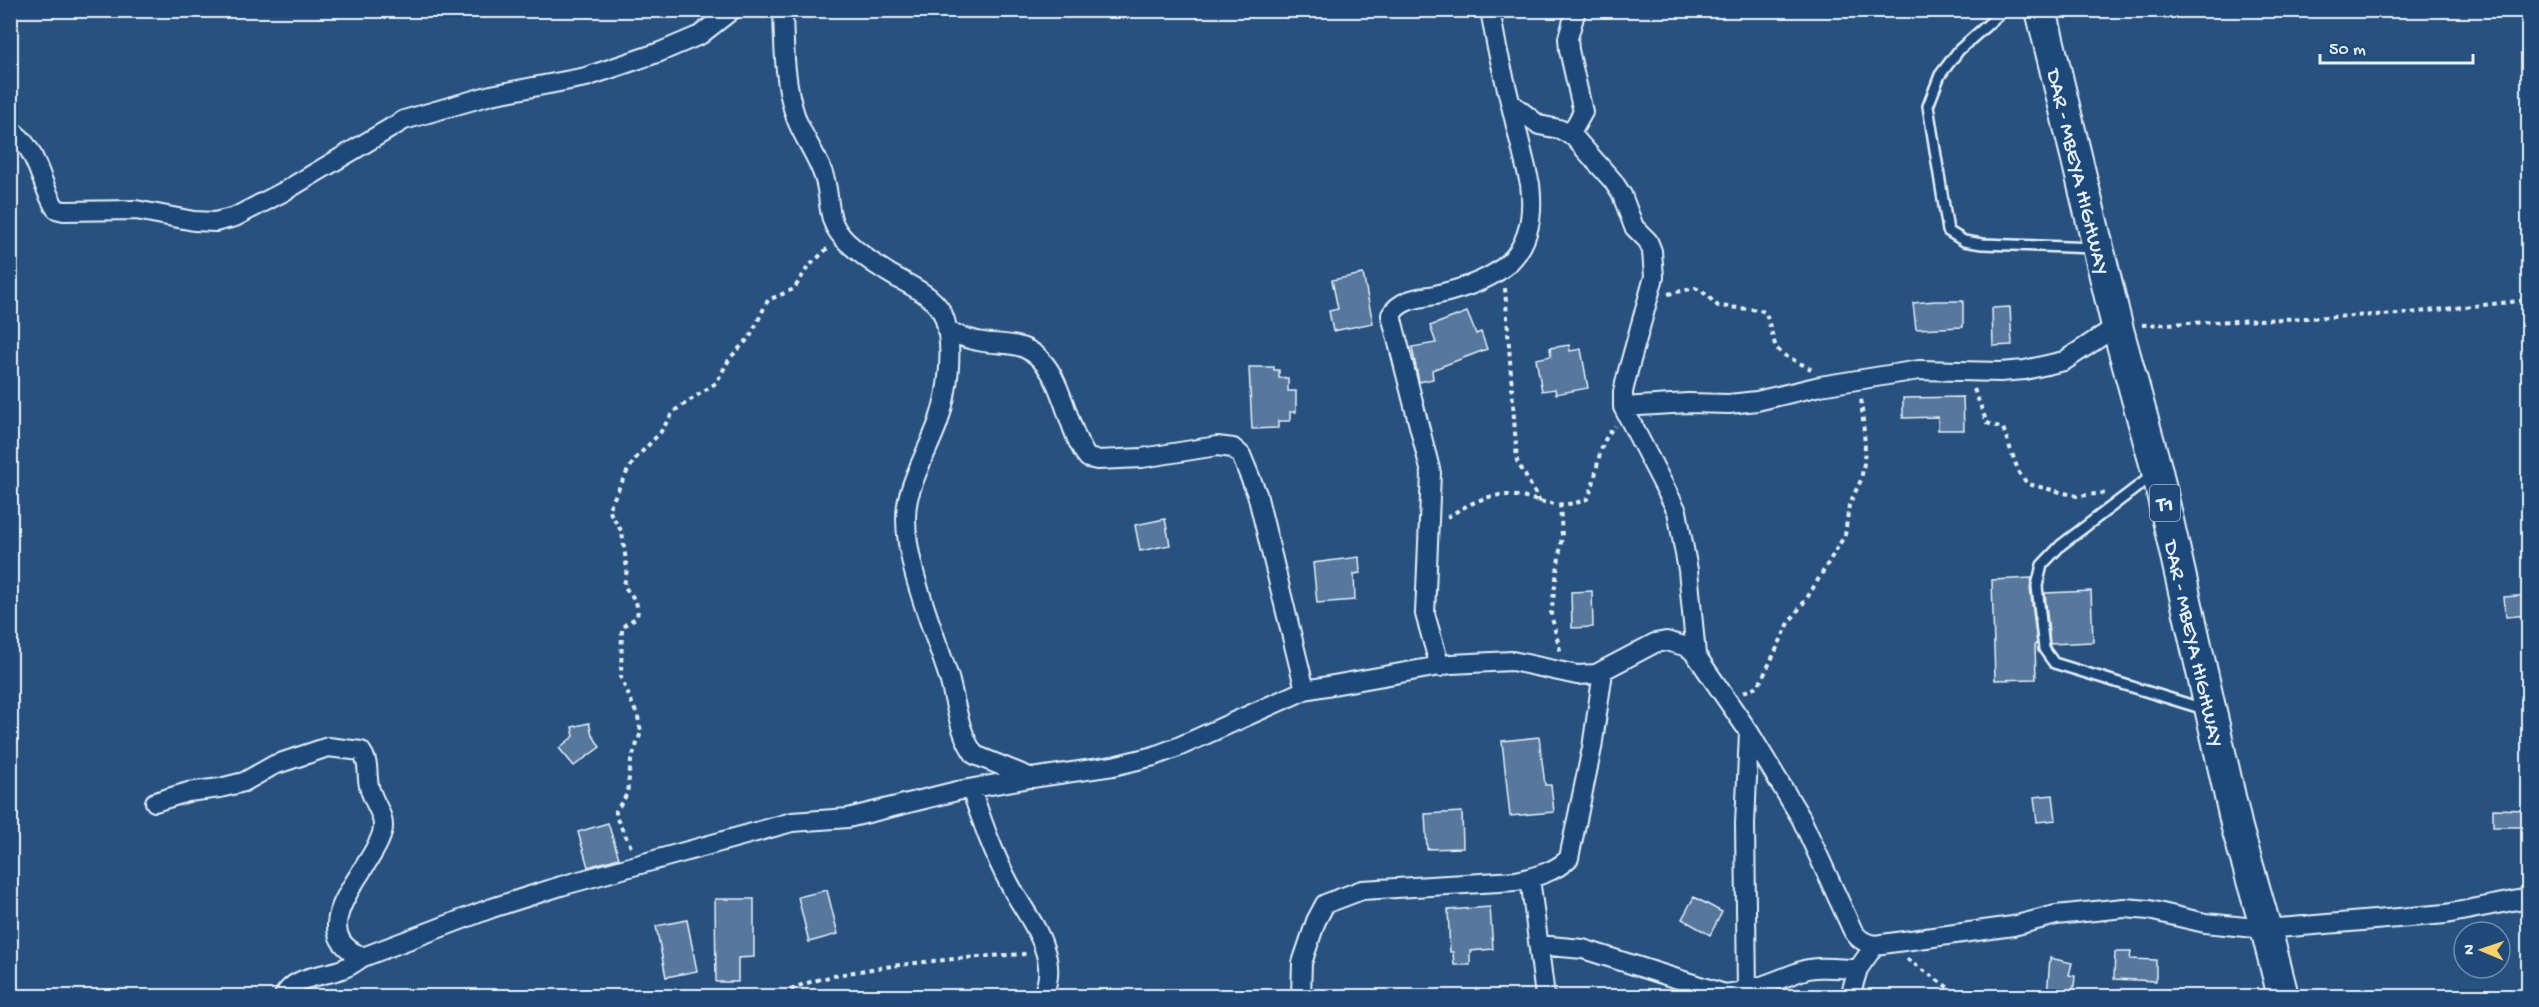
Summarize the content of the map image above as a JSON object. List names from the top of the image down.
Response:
{
  "streets": {
    "highway": ["DAR - MBEYA HIGHWAY", "T1"]
  },
  "scale_bar": "50 m",
  "north": "left"
}
